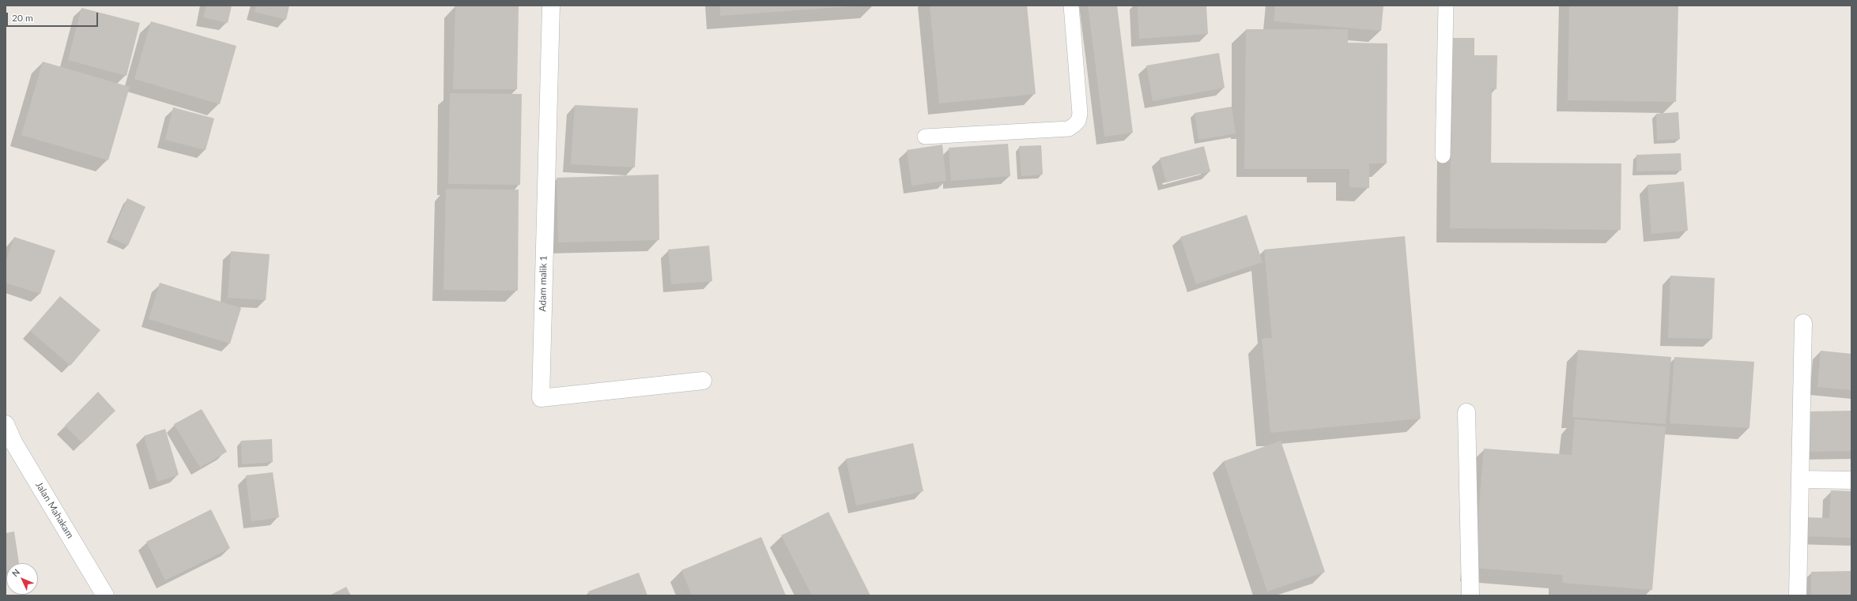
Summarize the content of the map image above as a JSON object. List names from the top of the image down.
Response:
{
  "streets": {
    "street": ["Adam malik 1", "Jalan Mahakam"]
  },
  "scale_bar": "20 m",
  "north": "top left"
}
